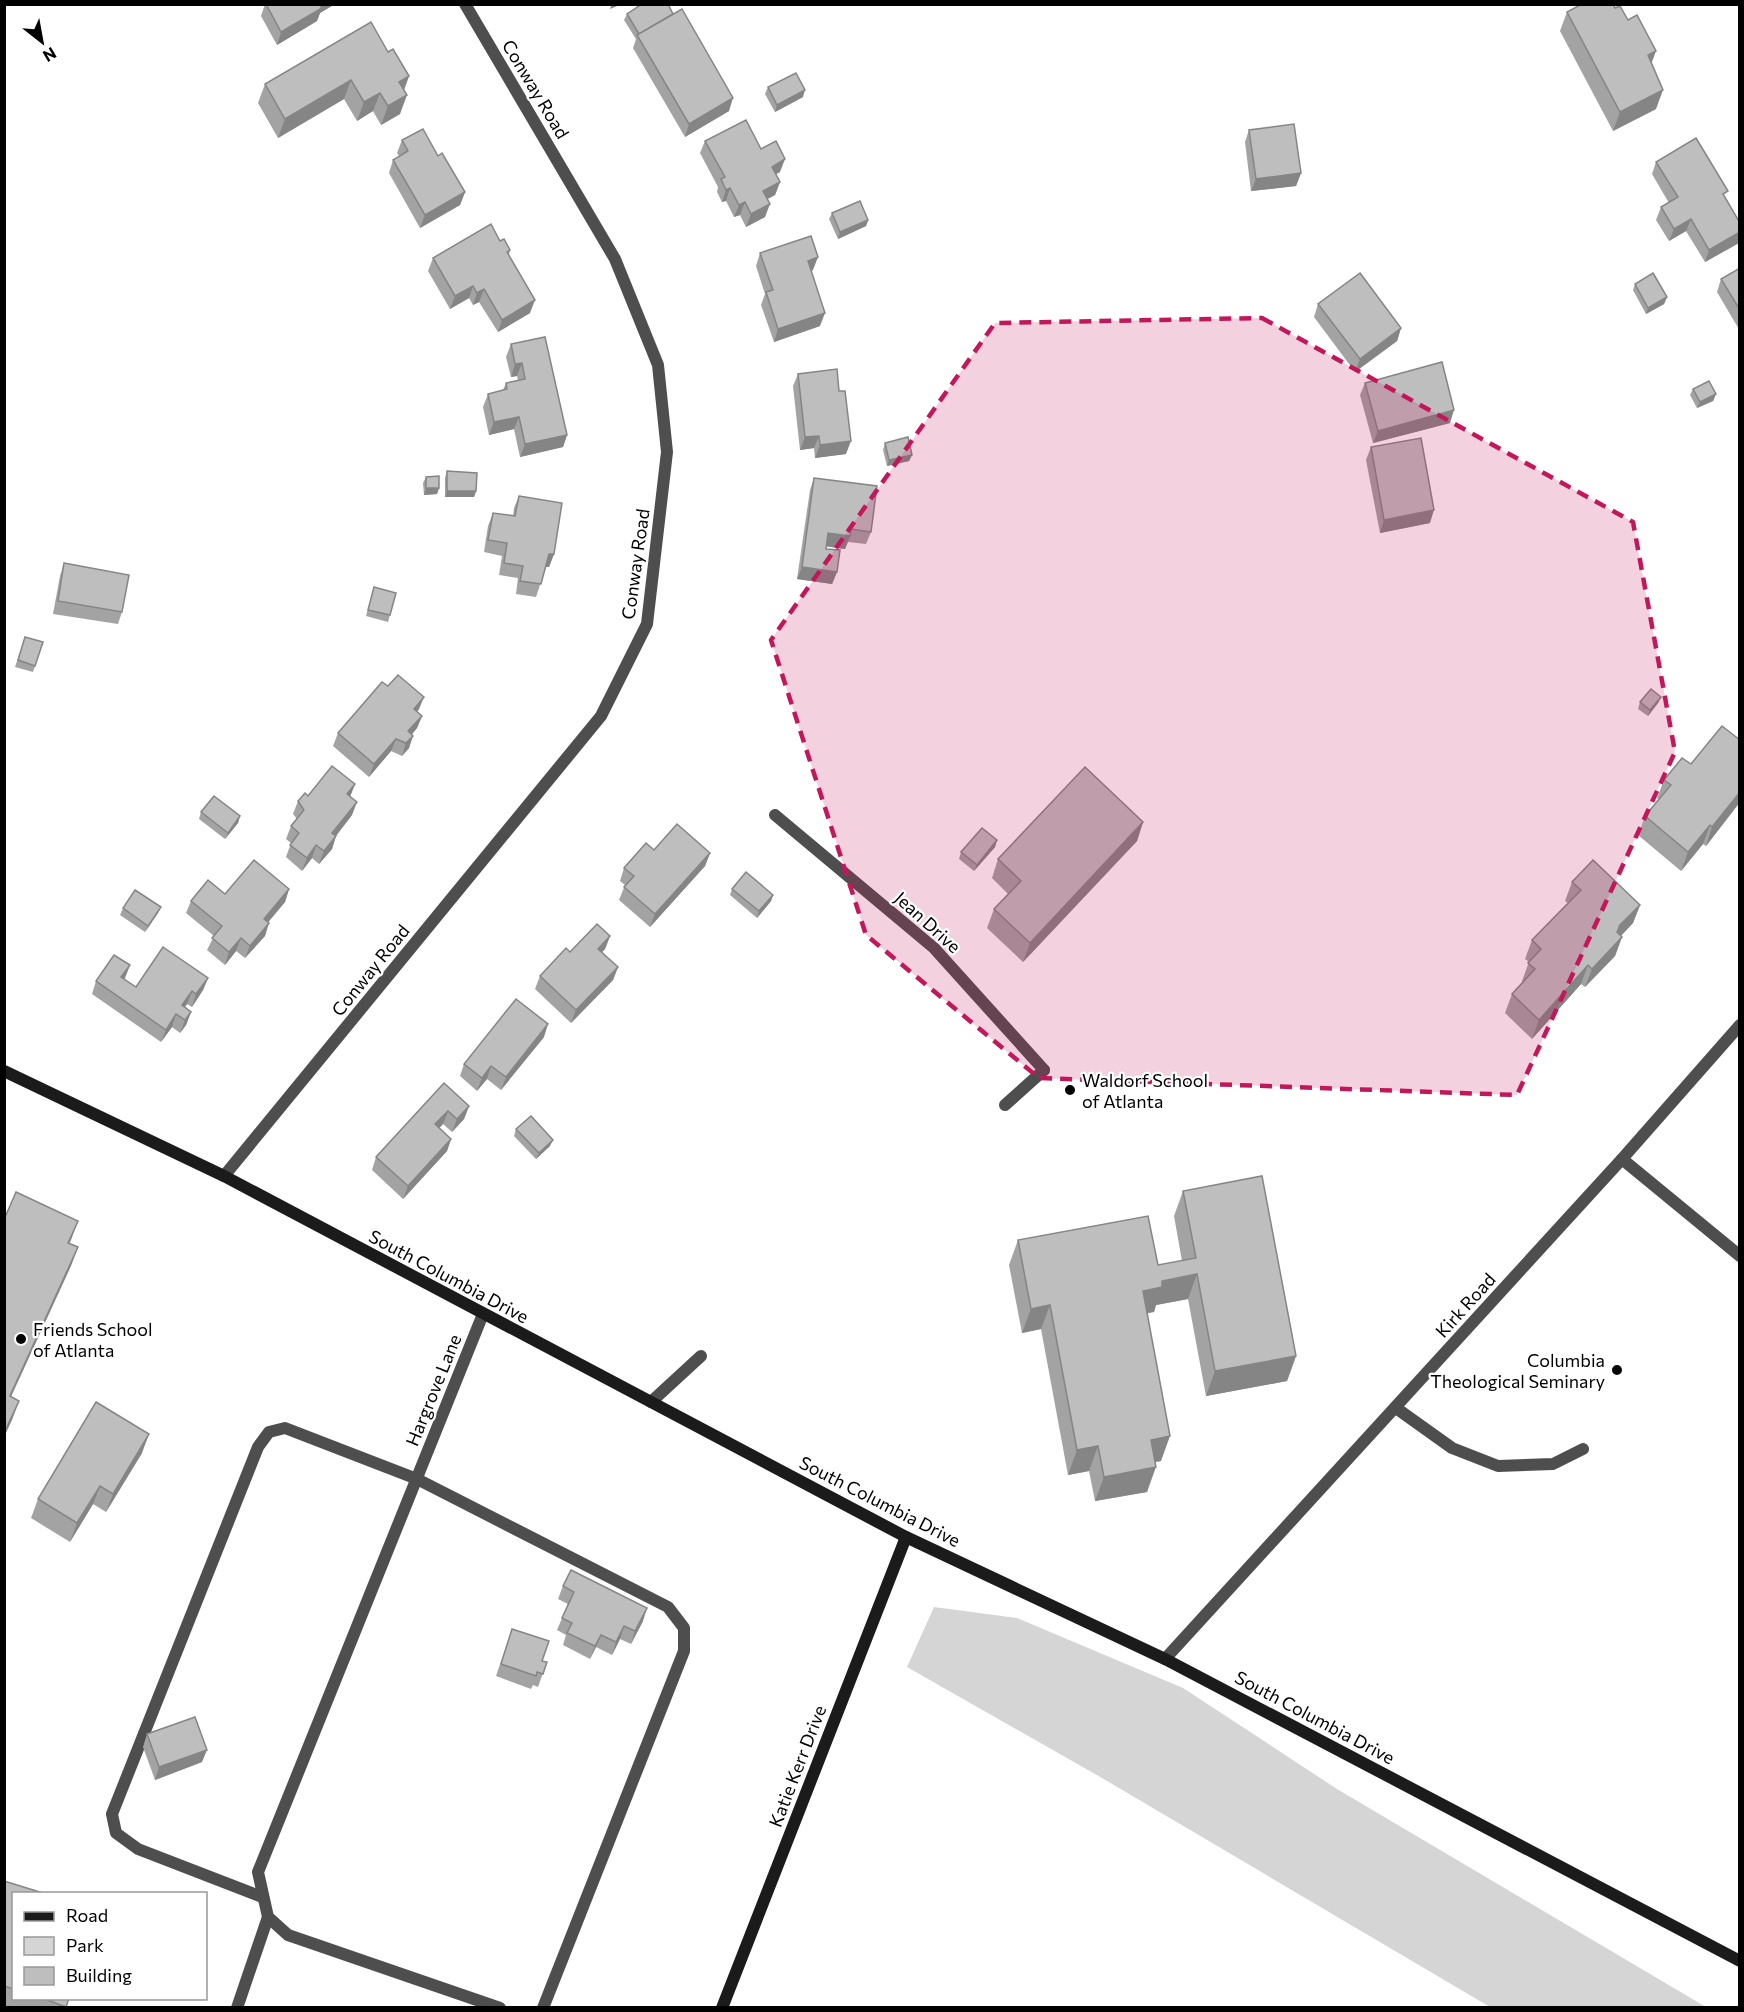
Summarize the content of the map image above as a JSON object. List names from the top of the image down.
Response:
{
  "streets": {
    "main road": ["South Columbia Drive", "Katie Kerr Drive"],
    "street": [
      "Conway Road",
      "Jean Drive",
      "Kirk Road",
      "Hargrove Lane"
    ]
  },
  "crossings": [
    ["Conway Road", "South Columbia Drive"],
    ["South Columbia Drive", "Kirk Road"],
    ["South Columbia Drive", "Hargrove Lane"],
    ["South Columbia Drive", "Katie Kerr Drive"]
  ],
  "places": ["Waldorf School of Atlanta", "Friends School of Atlanta", "Columbia Theological Seminary"],
  "legend": ["Road", "Park", "Building"],
  "north": "bottom right"
}
